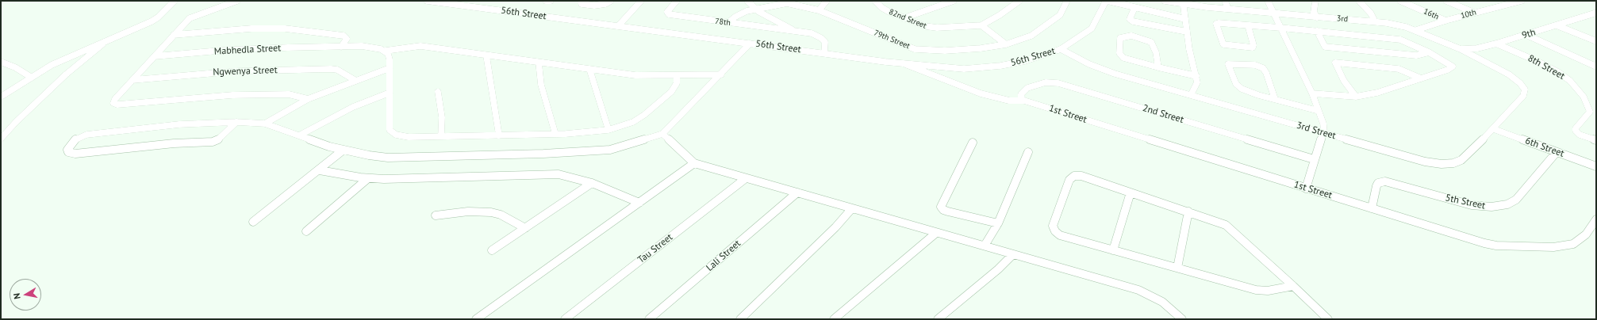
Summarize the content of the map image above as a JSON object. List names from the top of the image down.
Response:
{
  "streets": {
    "street": [
      "56th Street",
      "16th",
      "10th",
      "82nd Street",
      "3rd",
      "78th",
      "9th",
      "79th Street",
      "Mabhedla Street",
      "8th Street",
      "Ngwenya Street",
      "1st Street",
      "2nd Street",
      "3rd Street",
      "6th Street",
      "5th Street",
      "Tau Street",
      "Lali Street"
    ]
  },
  "crossings": [
    ["56th Street", "78th"],
    ["56th Street", "1st Street"],
    ["56th Street", "3rd Street"],
    ["16th", "10th"],
    ["10th", "3rd"],
    ["3rd", "9th"],
    ["3rd", "3rd Street"],
    ["78th", "79th Street"],
    ["9th", "8th Street"],
    ["1st Street", "2nd Street"],
    ["1st Street", "5th Street"],
    ["3rd Street", "6th Street"],
    ["6th Street", "5th Street"]
  ],
  "north": "left"
}
